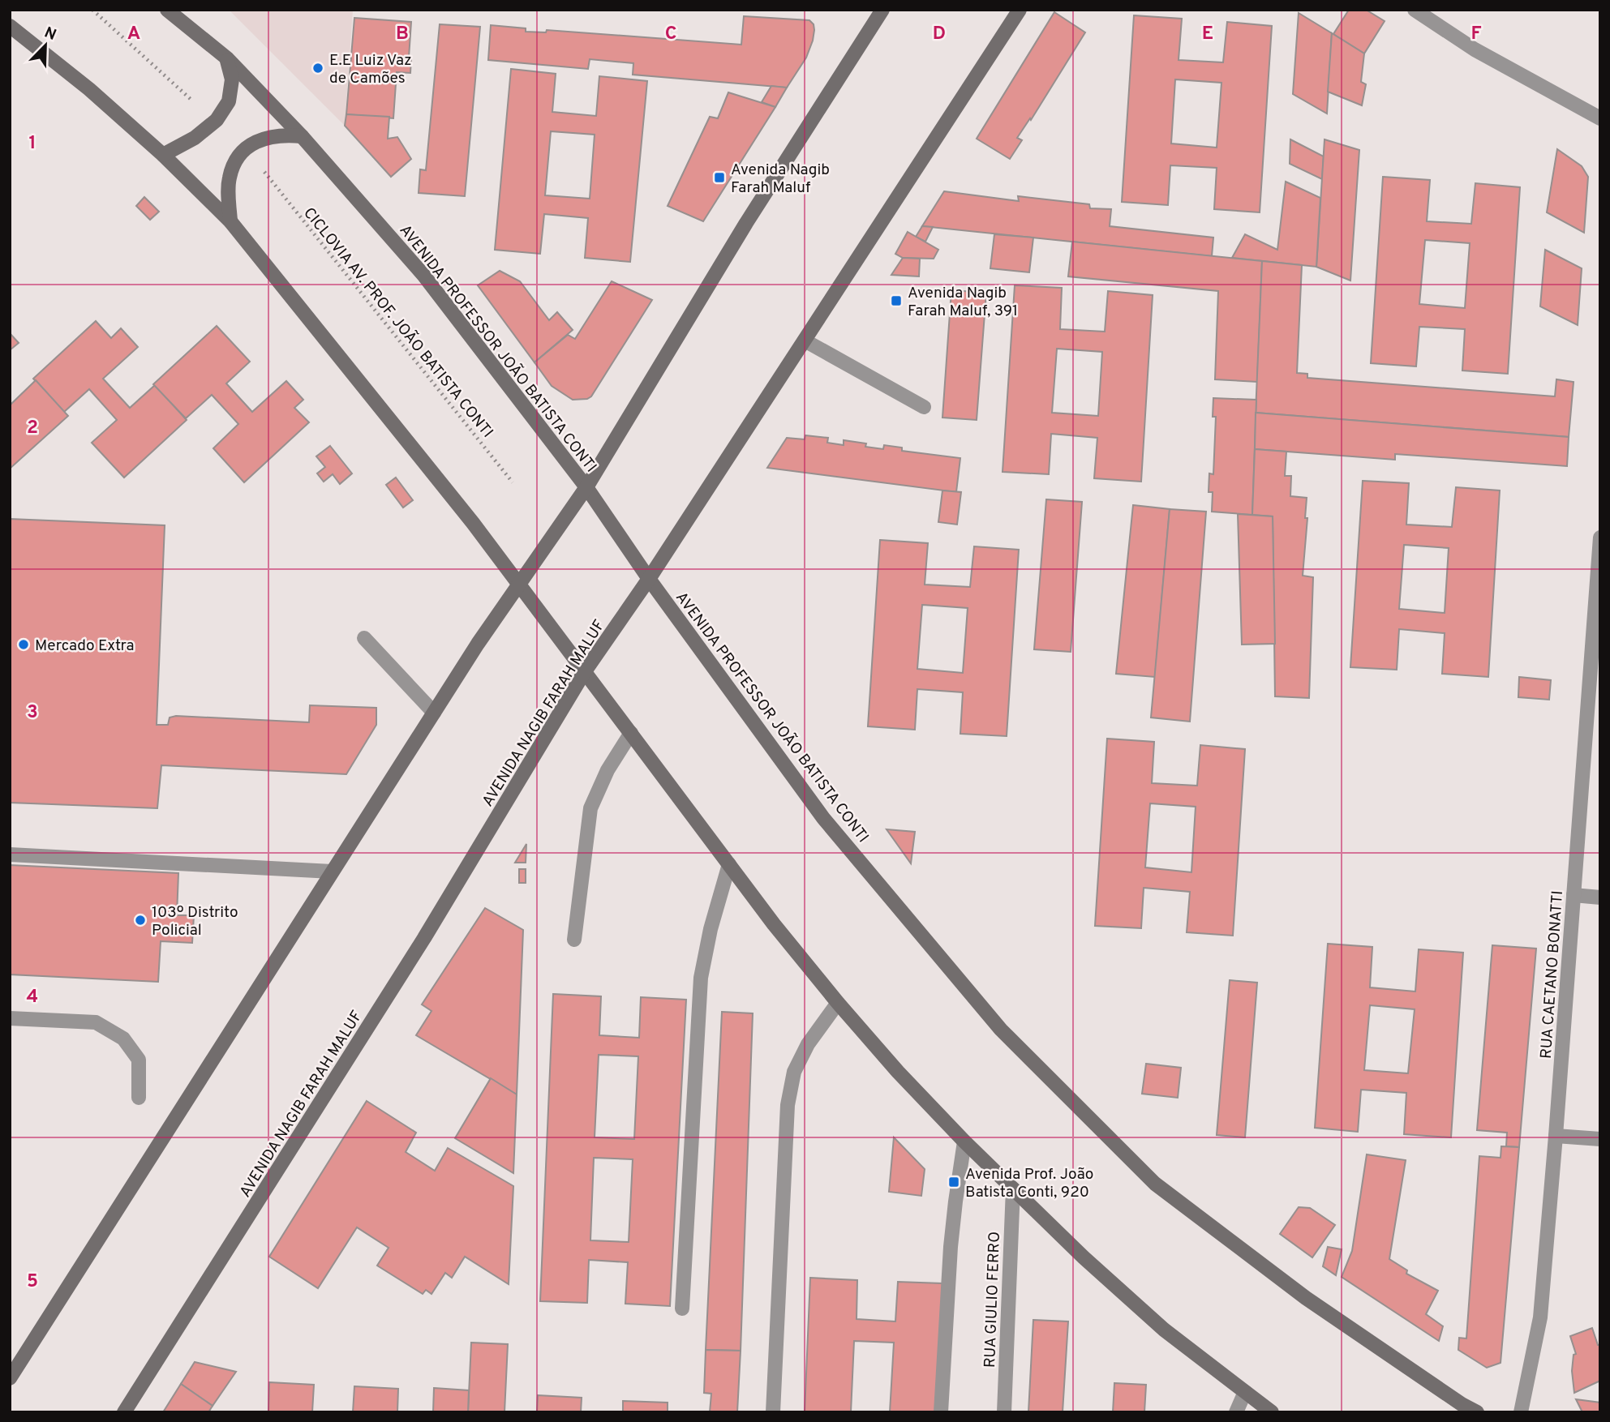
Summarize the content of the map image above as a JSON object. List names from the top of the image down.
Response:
{
  "streets": {
    "main road": ["AVENIDA PROFESSOR JOÃO BATISTA CONTI", "AVENIDA NAGIB FARAH MALUF"],
    "street": ["RUA CAETANO BONATTI", "RUA GIULIO FERRO"],
    "path": ["CICLOVIA AV. PROF. JOÃO BATISTA CONTI"]
  },
  "crossings": [
    ["AVENIDA PROFESSOR JOÃO BATISTA CONTI", "AVENIDA NAGIB FARAH MALUF"]
  ],
  "places": {
    "other": ["E.E Luiz Vaz de Camões", "Mercado Extra", "103º Distrito Policial"],
    "transit": ["Avenida Nagib Farah Maluf", "Avenida Nagib Farah Maluf, 391", "Avenida Prof. João Batista Conti, 920"]
  },
  "north": "top right",
  "grid": {
    "columns": [
      "A",
      "B",
      "C",
      "D",
      "E",
      "F"
    ],
    "rows": [
      "1",
      "2",
      "3",
      "4",
      "5"
    ]
  }
}
